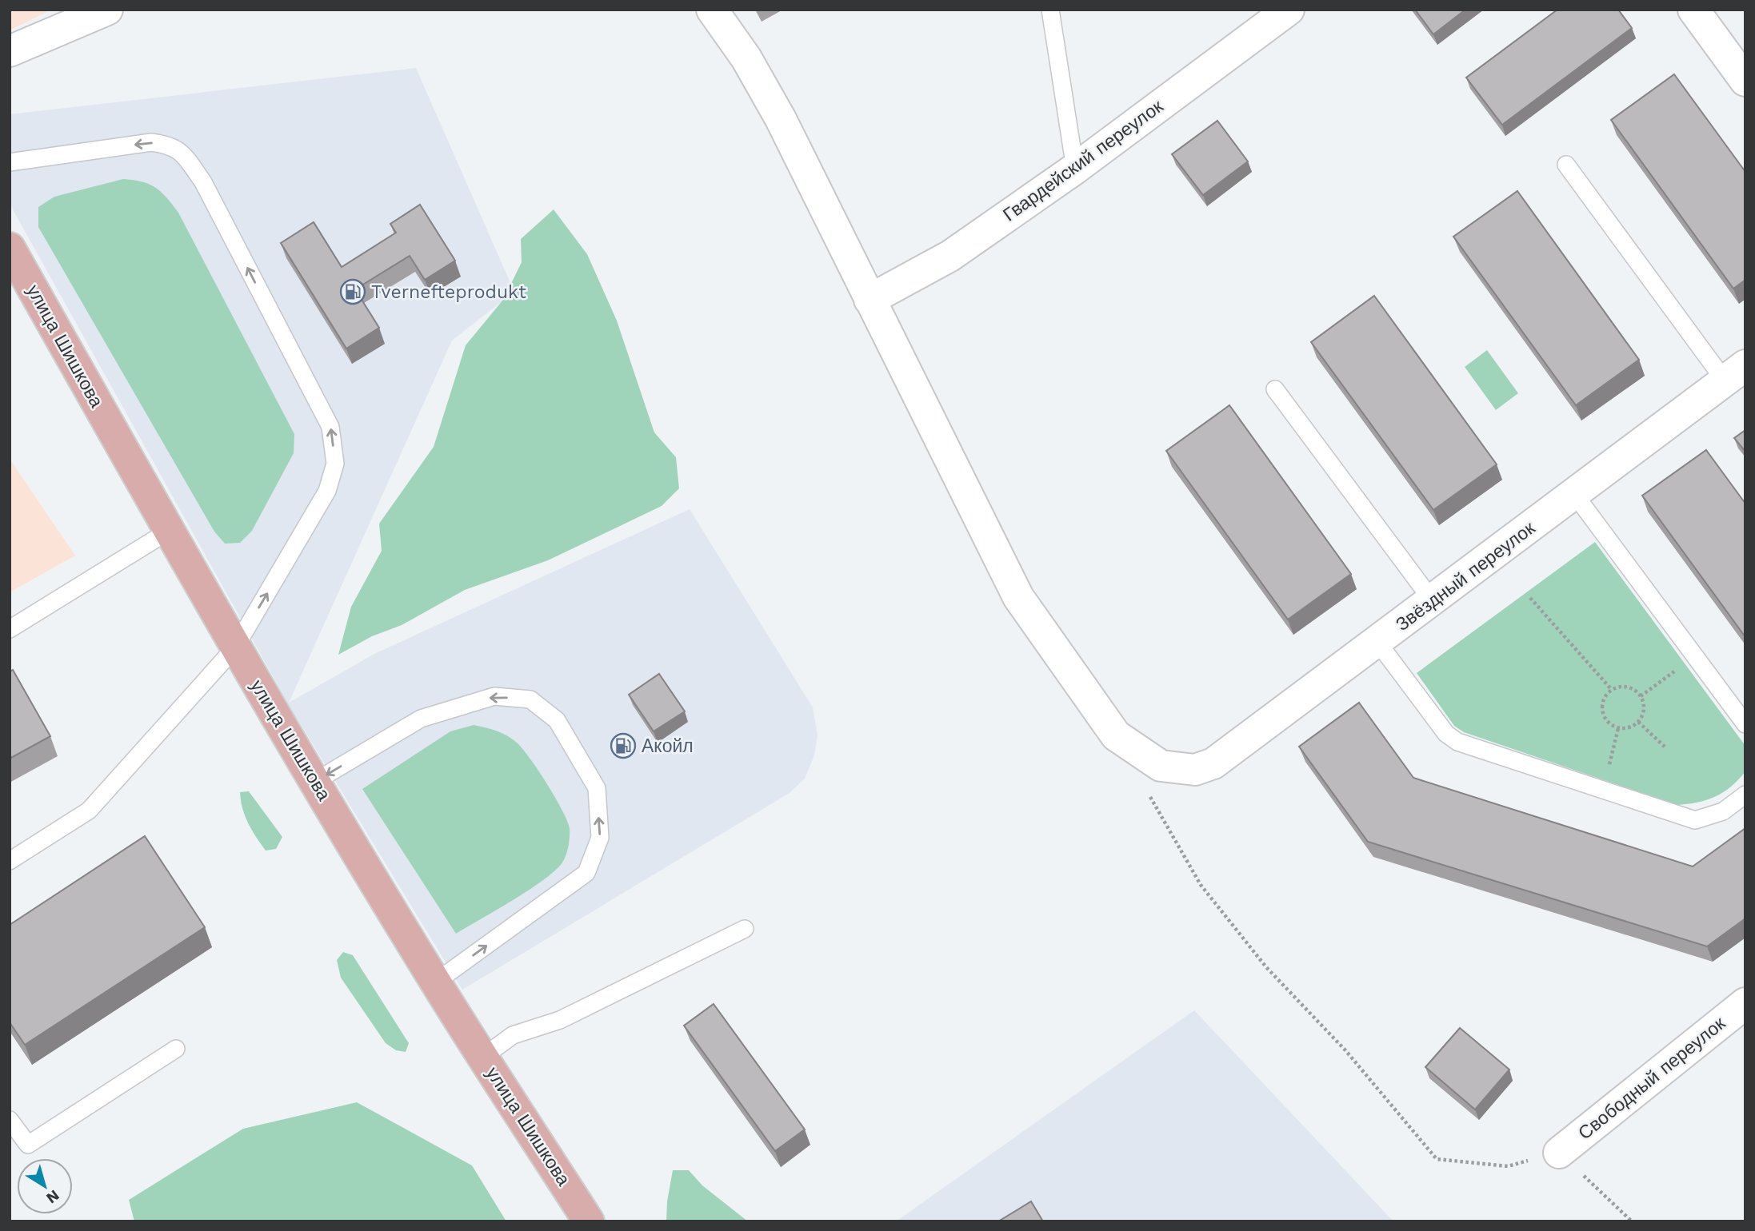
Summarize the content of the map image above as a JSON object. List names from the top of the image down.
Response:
{
  "streets": {
    "main road": ["улица Шишкова"],
    "street": ["Гвардейский переулок", "Звёздный переулок", "Свободный переулок"]
  },
  "crossings": [
    ["Гвардейский переулок", "Звёздный переулок"]
  ],
  "places": {
    "fuel station": ["Tvernefteprodukt", "Акойл"]
  },
  "north": "bottom right"
}
